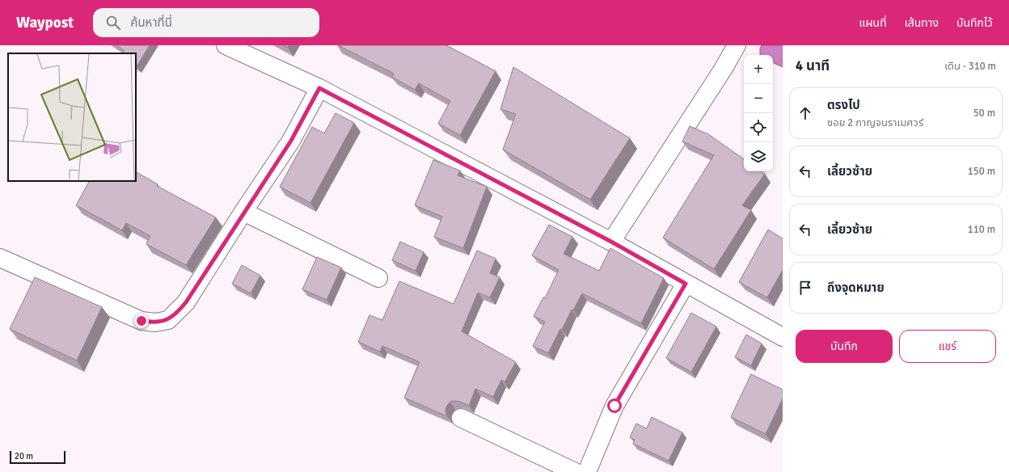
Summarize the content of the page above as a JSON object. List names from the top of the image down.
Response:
{
  "scale_bar": "20 m",
  "page": {
    "header": "Waypost",
    "search": "ค้นหาที่นี่",
    "nav": ["แผนที่", "เส้นทาง", "บันทึกไว้"],
    "heading": ["4 นาที", "เดิน · 310 m"],
    "map_buttons": ["+", "−"],
    "list": [
      ["ตรงไป", "ซอย 2 กาญจนราเมศวร์", "50 m"],
      ["เลี้ยวซ้าย", "150 m"],
      ["เลี้ยวซ้าย", "110 m"],
      "ถึงจุดหมาย"
    ],
    "buttons": ["บันทึก", "แชร์"],
    "scale": "20 m"
  }
}
